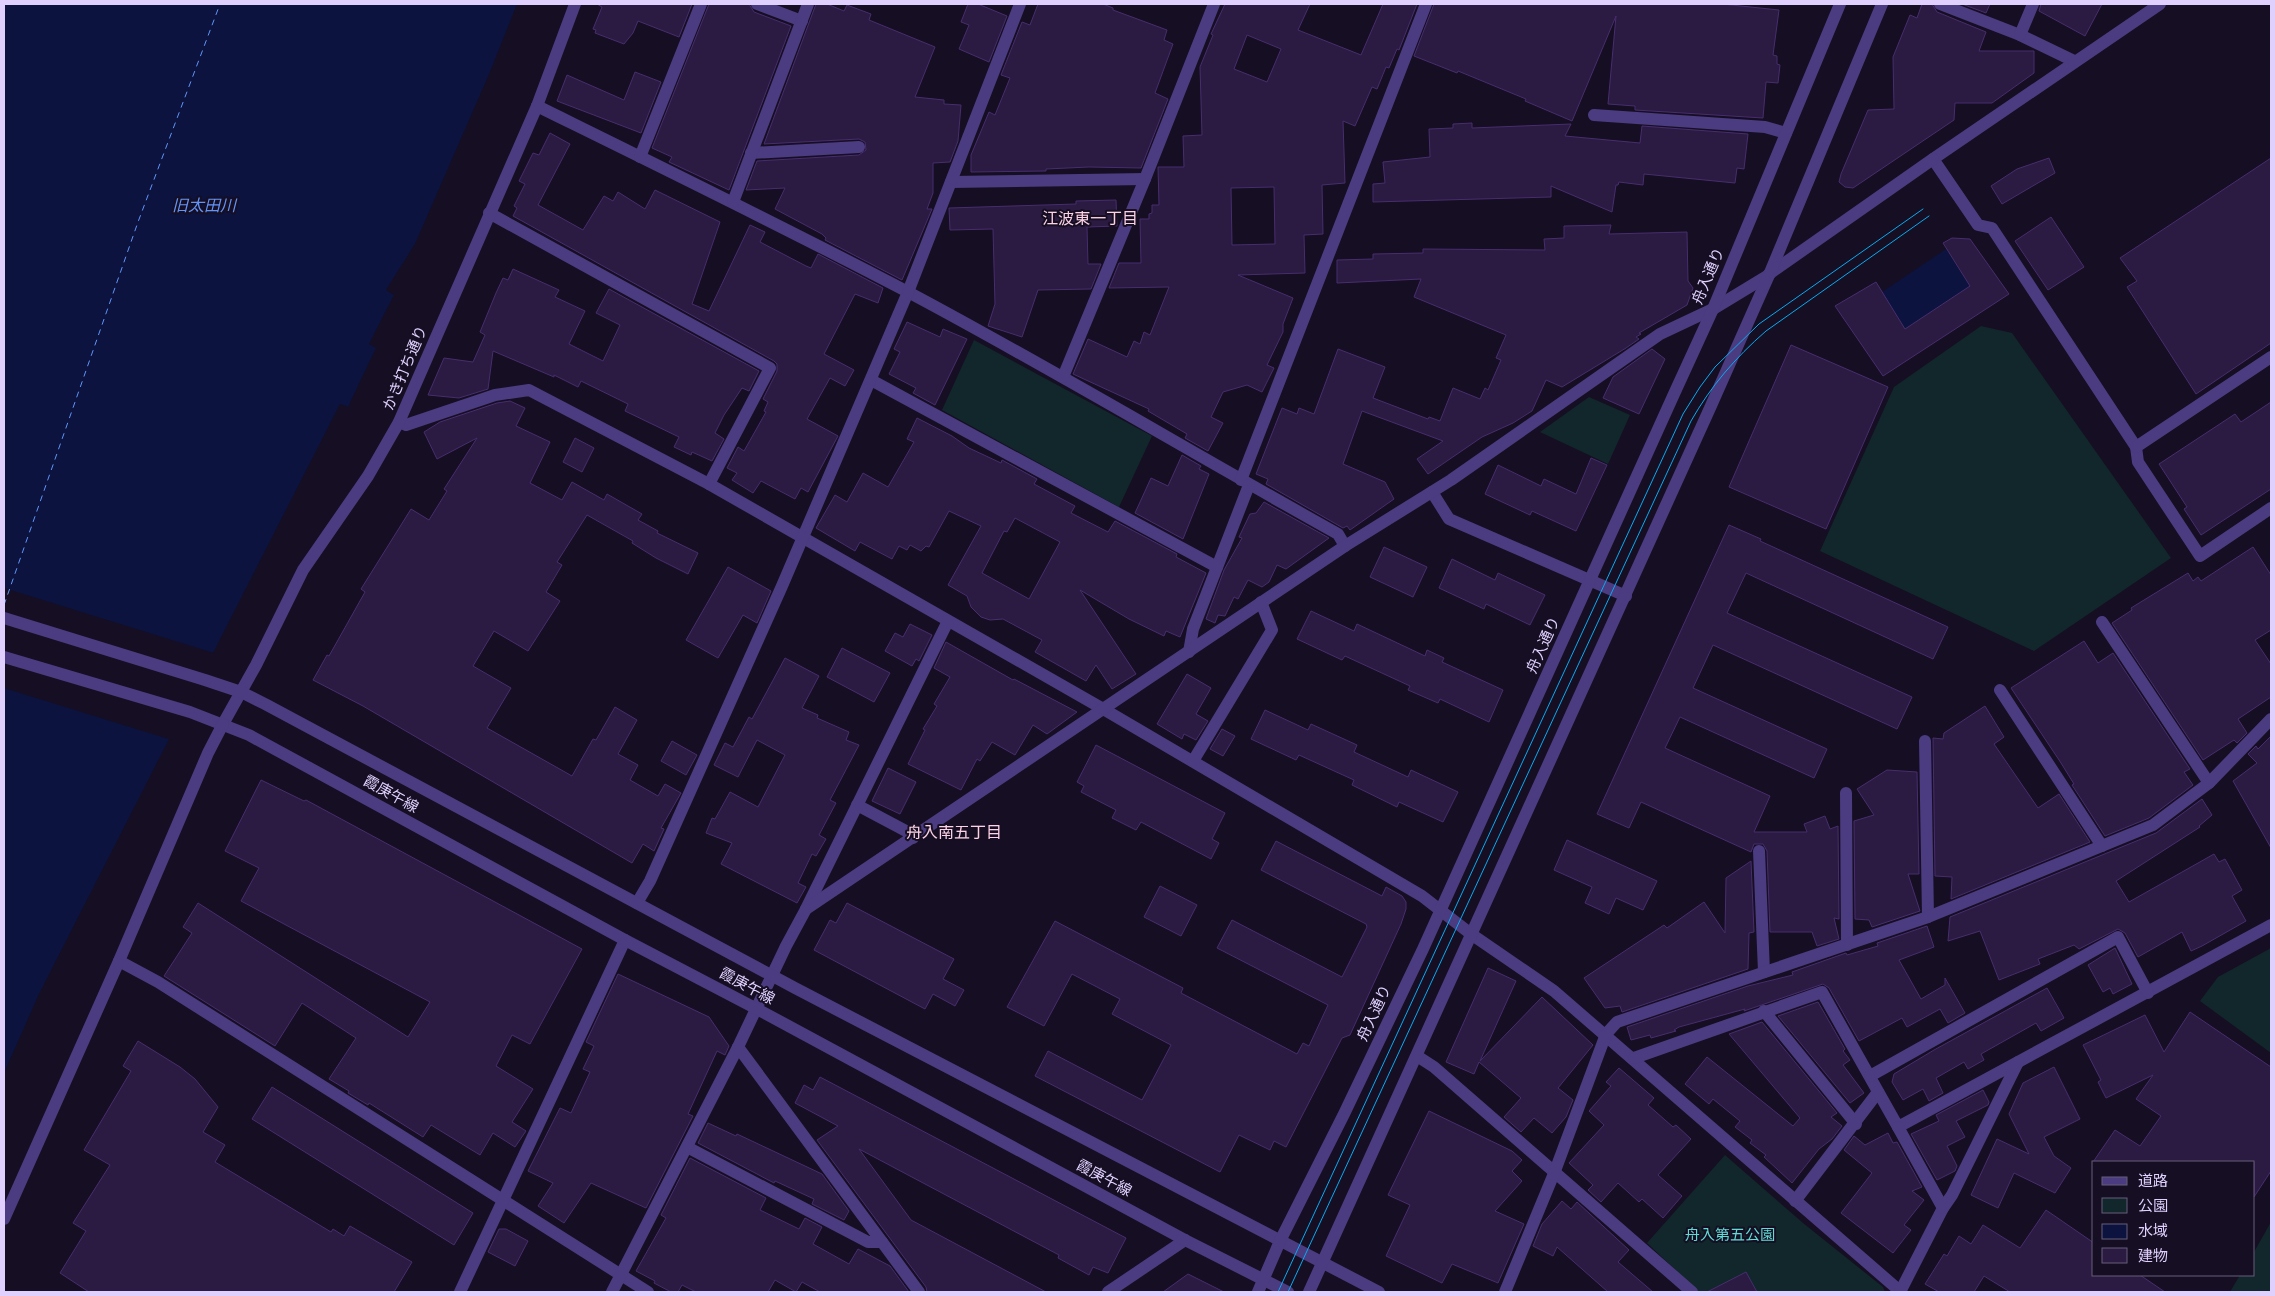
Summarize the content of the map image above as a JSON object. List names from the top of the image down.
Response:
{
  "streets": {
    "street": ["舟入通り", "かき打ち通り", "霞庚午線"]
  },
  "crossings": [
    ["舟入通り", "霞庚午線"],
    ["かき打ち通り", "霞庚午線"]
  ],
  "districts": ["江波東一丁目", "舟入南五丁目"],
  "water": ["旧太田川"],
  "parks": ["舟入第五公園"],
  "legend": [
    "道路",
    "公園",
    "水域",
    "建物"
  ]
}
